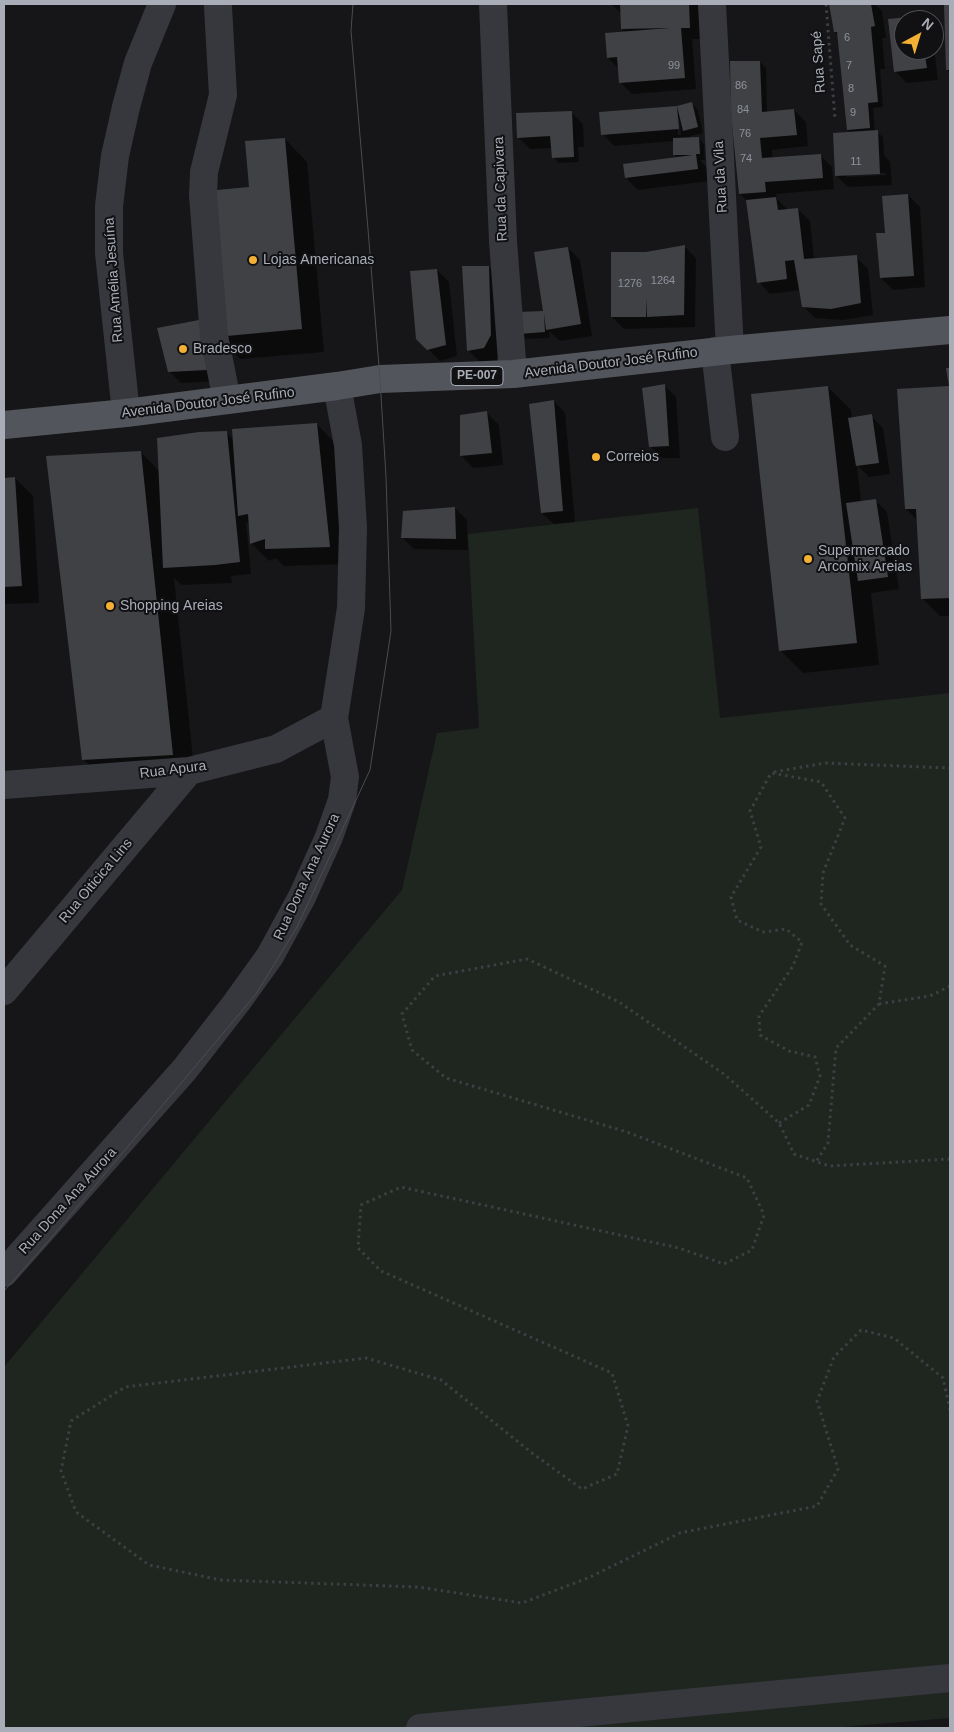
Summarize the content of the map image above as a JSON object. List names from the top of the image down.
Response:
{
  "streets": {
    "main road": ["Avenida Doutor José Rufino", "PE-007"],
    "street": [
      "Rua da Vila",
      "Rua da Capivara",
      "Rua Amélia Jesuína",
      "Rua Apura",
      "Rua Dona Ana Aurora",
      "Rua Oiticica Lins"
    ],
    "path": ["Rua Sapé"]
  },
  "crossings": [
    ["Rua da Vila", "Avenida Doutor José Rufino"],
    ["Rua da Capivara", "Avenida Doutor José Rufino"],
    ["Rua Amélia Jesuína", "Avenida Doutor José Rufino"],
    ["Avenida Doutor José Rufino", "Rua Dona Ana Aurora"],
    ["Rua Apura", "Rua Dona Ana Aurora"],
    ["Rua Apura", "Rua Oiticica Lins"]
  ],
  "places": [
    "Lojas Americanas",
    "Bradesco",
    "Correios",
    "Supermercado Arcomix Areias",
    "Shopping Areias"
  ],
  "house_numbers": [
    "6",
    "99",
    "7",
    "86",
    "8",
    "84",
    "9",
    "76",
    "74",
    "11",
    "1264",
    "1276"
  ],
  "north": "top right"
}
